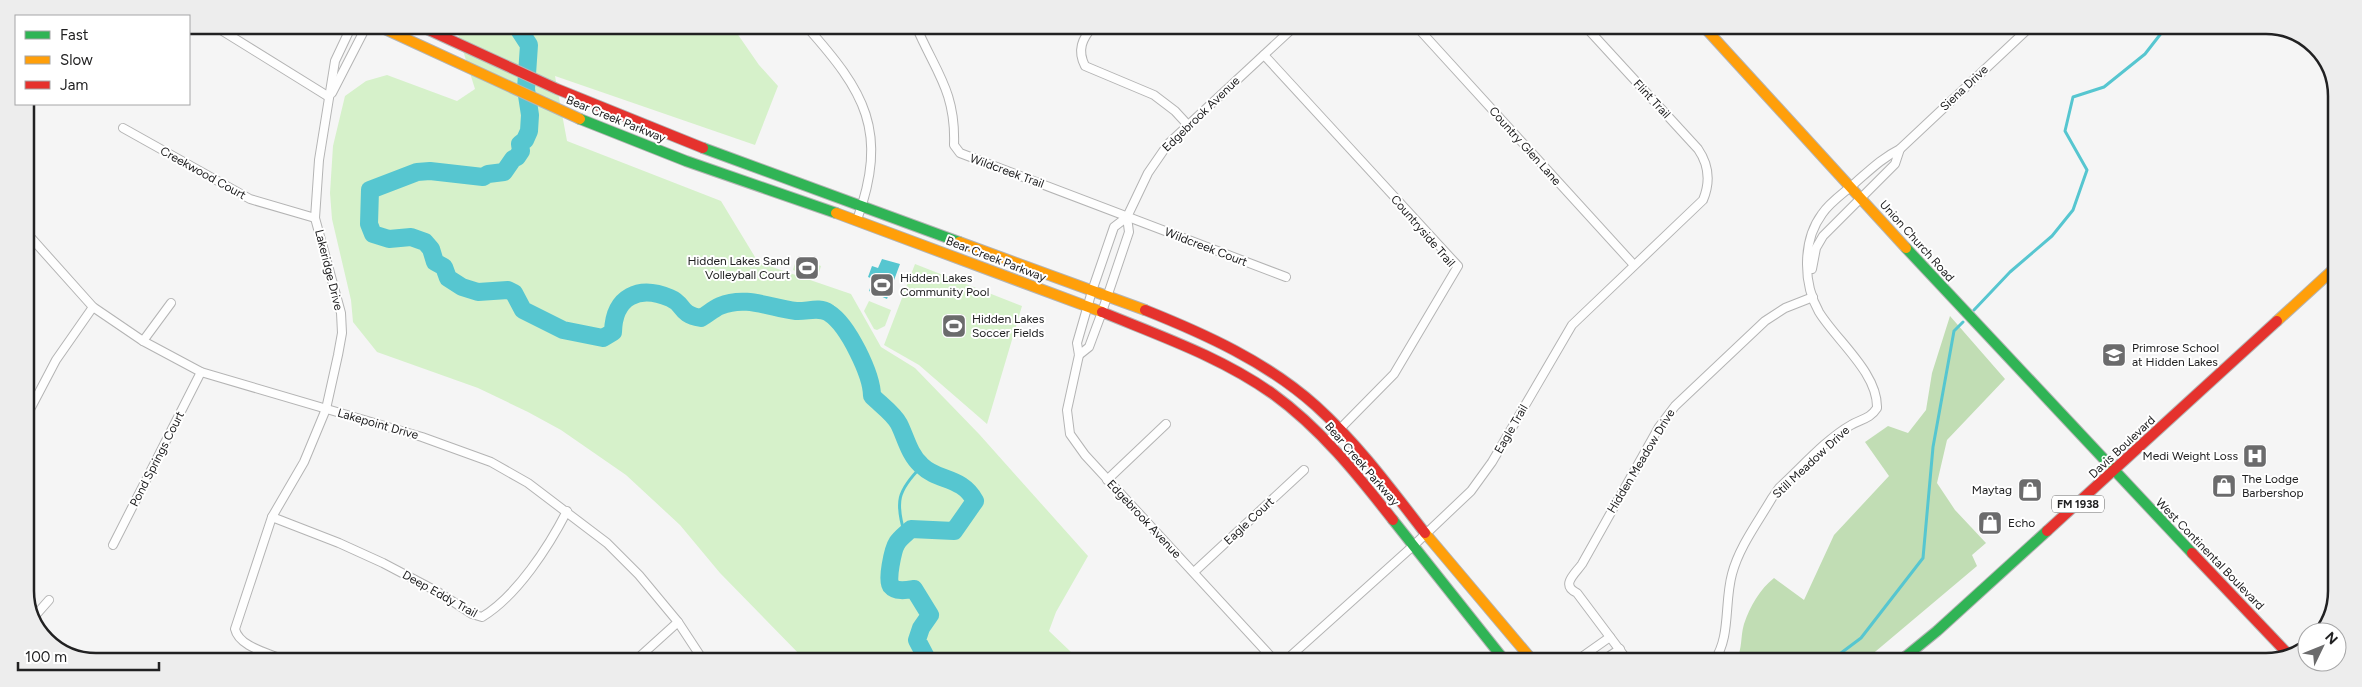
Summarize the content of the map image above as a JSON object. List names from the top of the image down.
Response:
{
  "streets": {
    "main road": [
      "Bear Creek Parkway",
      "Union Church Road",
      "Davis Boulevard",
      "FM 1938",
      "West Continental Boulevard"
    ],
    "street": [
      "Siena Drive",
      "Flint Trail",
      "Edgebrook Avenue",
      "Country Glen Lane",
      "Wildcreek Trail",
      "Creekwood Court",
      "Countryside Trail",
      "Wildcreek Court",
      "Lakeridge Drive",
      "Lakepoint Drive",
      "Eagle Trail",
      "Pond Springs Court",
      "Hidden Meadow Drive",
      "Still Meadow Drive",
      "Eagle Court",
      "Deep Eddy Trail"
    ]
  },
  "crossings": [
    ["Siena Drive", "Union Church Road"],
    ["Siena Drive", "Still Meadow Drive"],
    ["Flint Trail", "Eagle Trail"],
    ["Edgebrook Avenue", "Bear Creek Parkway"],
    ["Edgebrook Avenue", "Wildcreek Trail"],
    ["Edgebrook Avenue", "Countryside Trail"],
    ["Edgebrook Avenue", "Wildcreek Court"],
    ["Edgebrook Avenue", "Eagle Court"],
    ["Bear Creek Parkway", "Countryside Trail"],
    ["Bear Creek Parkway", "Eagle Trail"],
    ["Country Glen Lane", "Eagle Trail"],
    ["Wildcreek Trail", "Wildcreek Court"],
    ["Creekwood Court", "Lakeridge Drive"],
    ["Union Church Road", "Davis Boulevard"],
    ["Union Church Road", "Still Meadow Drive"],
    ["Union Church Road", "West Continental Boulevard"],
    ["Lakeridge Drive", "Lakepoint Drive"],
    ["Lakeridge Drive", "Deep Eddy Trail"],
    ["Lakepoint Drive", "Pond Springs Court"],
    ["Lakepoint Drive", "Deep Eddy Trail"],
    ["Davis Boulevard", "West Continental Boulevard"],
    ["Hidden Meadow Drive", "Still Meadow Drive"]
  ],
  "places": {
    "sports": ["Hidden Lakes Sand Volleyball Court", "Hidden Lakes Community Pool", "Hidden Lakes Soccer Fields"],
    "school or university": ["Primrose School at Hidden Lakes"],
    "hospital": ["Medi Weight Loss"],
    "shop": ["The Lodge Barbershop", "Maytag", "Echo"]
  },
  "legend": ["Fast", "Slow", "Jam"],
  "scale_bar": "100 m",
  "north": "top right"
}
